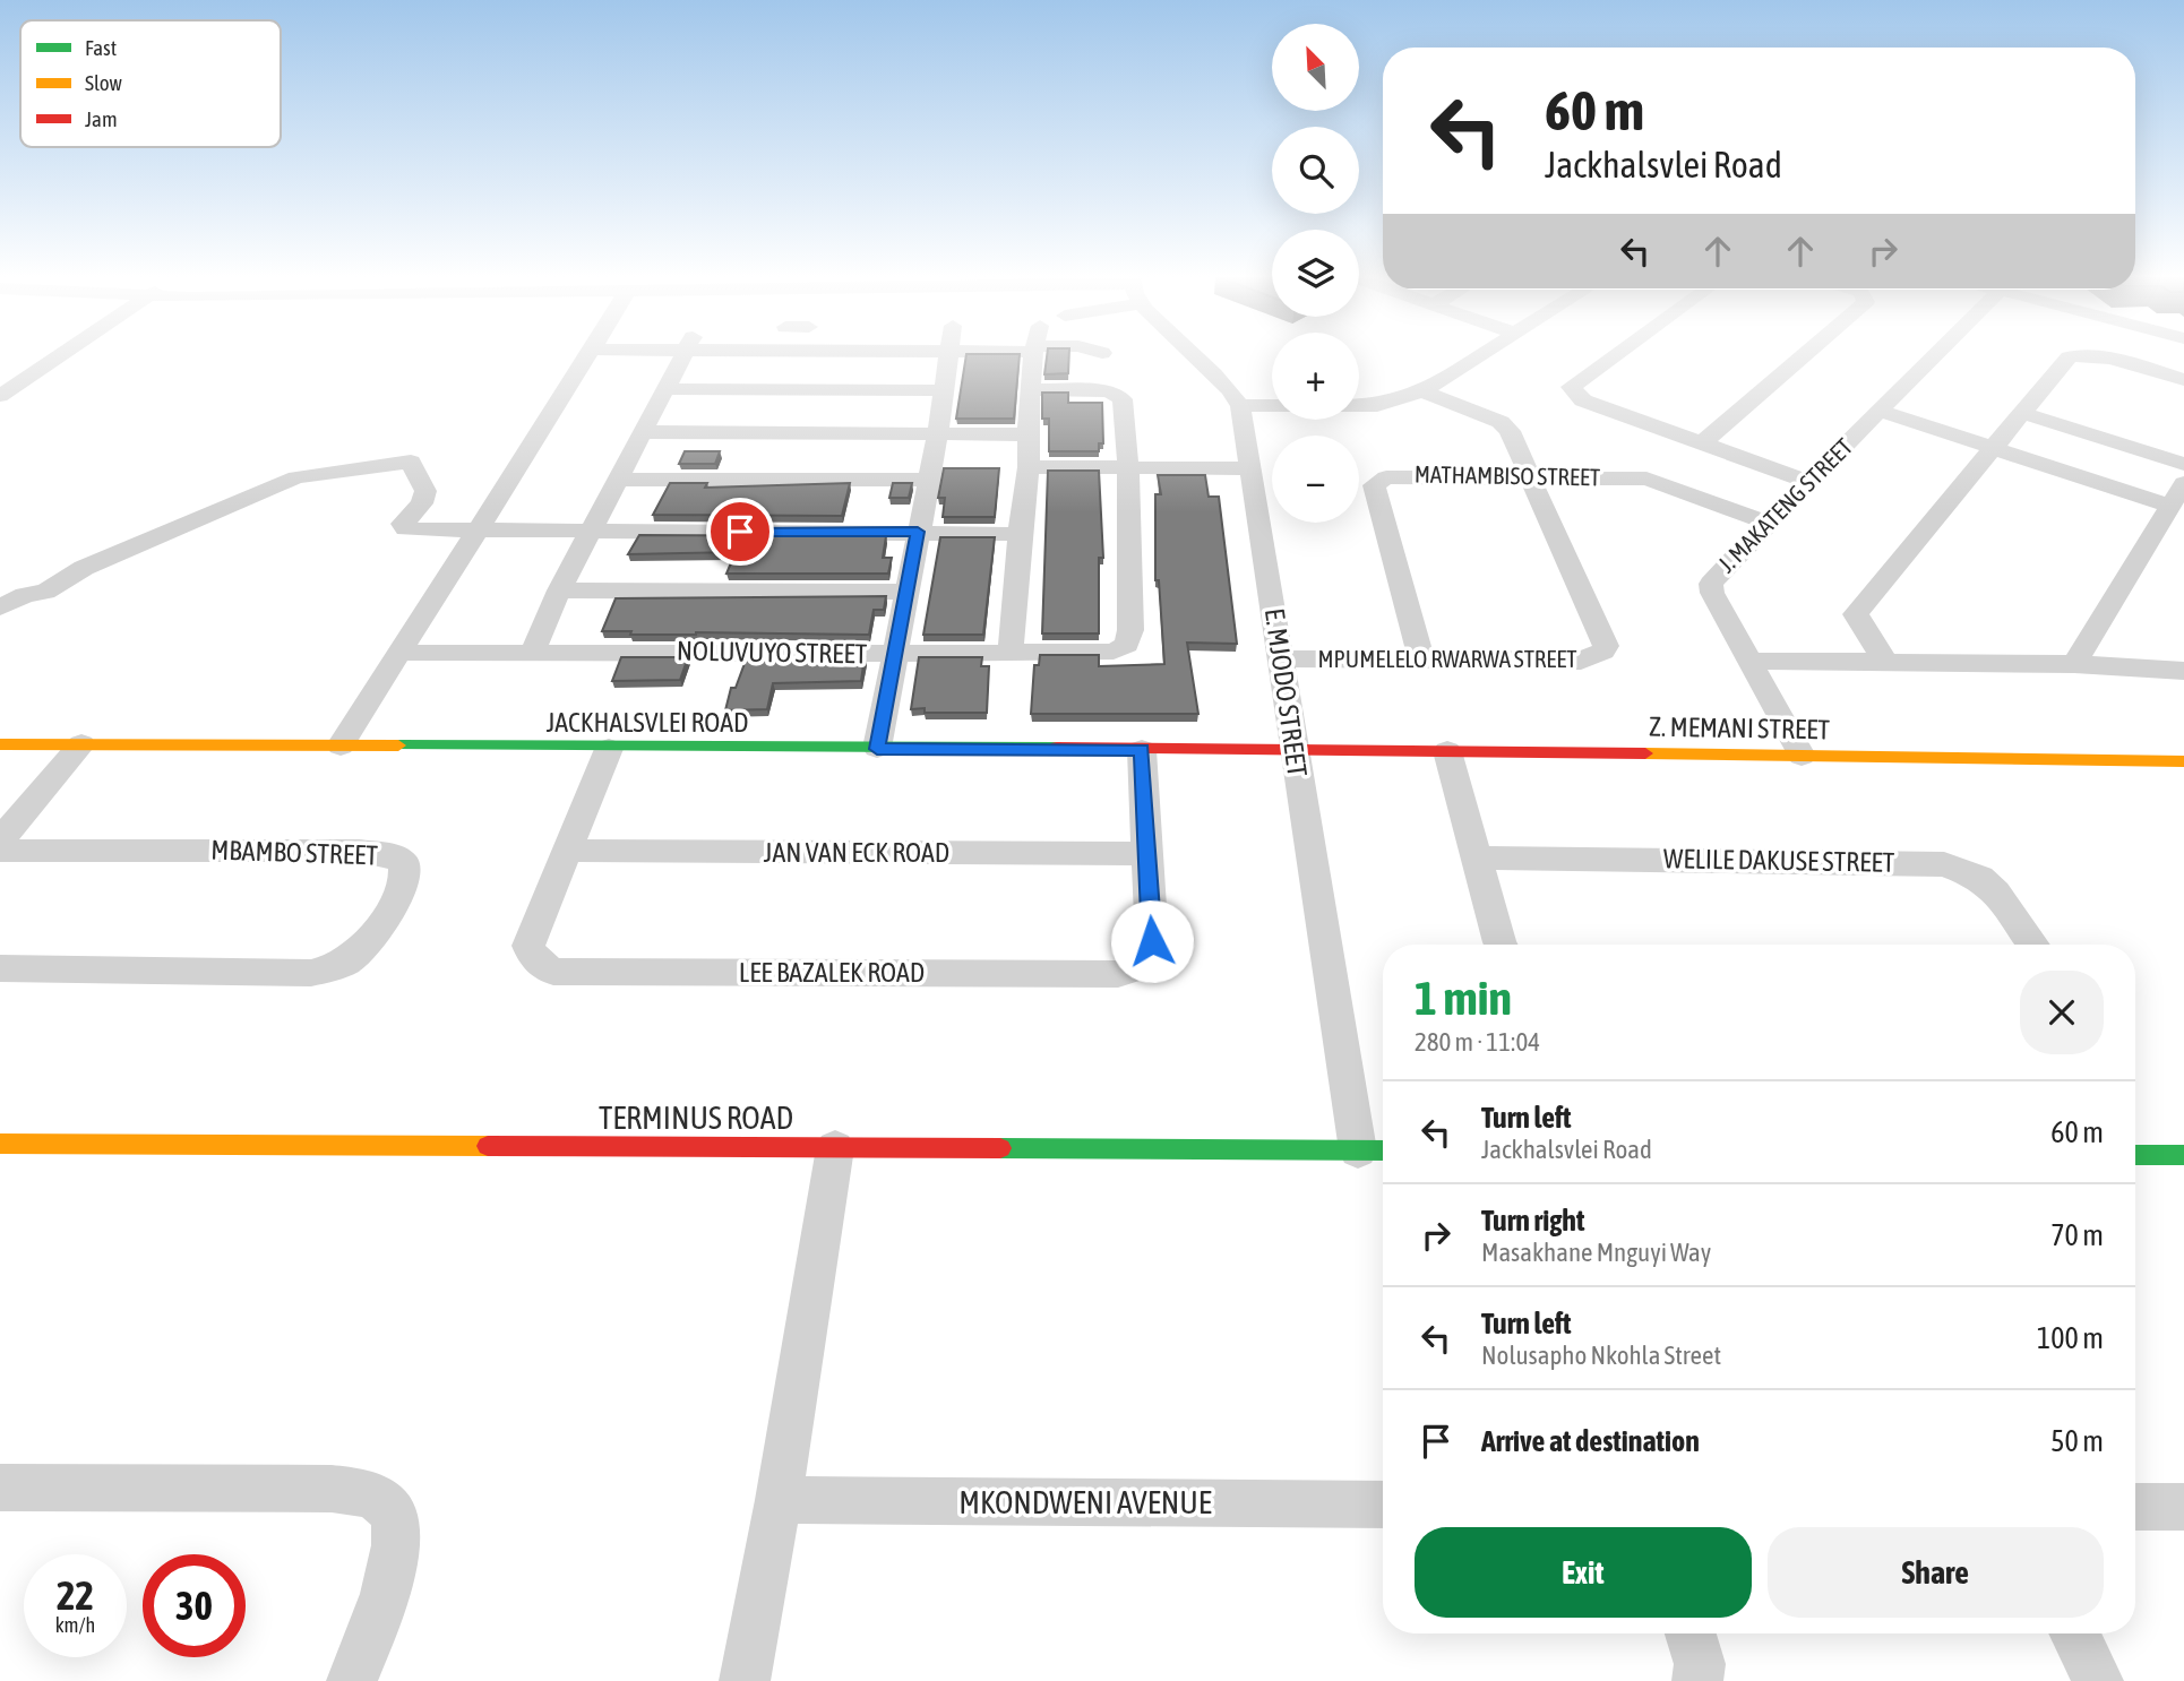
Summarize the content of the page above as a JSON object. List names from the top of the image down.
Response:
{
  "streets": {
    "street": [
      "MATHAMBISO STREET",
      "J. MAKATENG STREET",
      "NOLUVUYO STREET",
      "MPUMELELO RWARWA STREET",
      "E. MJODO STREET",
      "JACKHALSVLEI ROAD",
      "Z. MEMANI STREET",
      "MBAMBO STREET",
      "JAN VAN ECK ROAD",
      "WELILE DAKUSE STREET",
      "LEE BAZALEK ROAD",
      "TERMINUS ROAD",
      "MKONDWENI AVENUE"
    ]
  },
  "crossings": [
    ["MATHAMBISO STREET", "J. MAKATENG STREET"],
    ["MATHAMBISO STREET", "MPUMELELO RWARWA STREET"],
    ["J. MAKATENG STREET", "Z. MEMANI STREET"],
    ["MPUMELELO RWARWA STREET", "E. MJODO STREET"],
    ["E. MJODO STREET", "JACKHALSVLEI ROAD"],
    ["E. MJODO STREET", "Z. MEMANI STREET"],
    ["E. MJODO STREET", "TERMINUS ROAD"],
    ["JACKHALSVLEI ROAD", "Z. MEMANI STREET"],
    ["JACKHALSVLEI ROAD", "LEE BAZALEK ROAD"],
    ["JAN VAN ECK ROAD", "LEE BAZALEK ROAD"]
  ],
  "legend": ["Fast", "Slow", "Jam"],
  "north": "top left",
  "page": {
    "map_buttons": ["+", "−"],
    "turn": ["60 m", "Jackhalsvlei Road"],
    "heading": ["1 min", "280 m · 11:04"],
    "list": [
      {
        "name": "Turn left",
        "note": "Jackhalsvlei Road",
        "value": "60 m"
      },
      {
        "name": "Turn right",
        "note": "Masakhane Mnguyi Way",
        "value": "70 m"
      },
      {
        "name": "Turn left",
        "note": "Nolusapho Nkohla Street",
        "value": "100 m"
      },
      {
        "name": "Arrive at destination",
        "value": "50 m"
      }
    ],
    "buttons": ["Exit", "Share"],
    "speed": "22 km/h",
    "limit": "30"
  }
}
